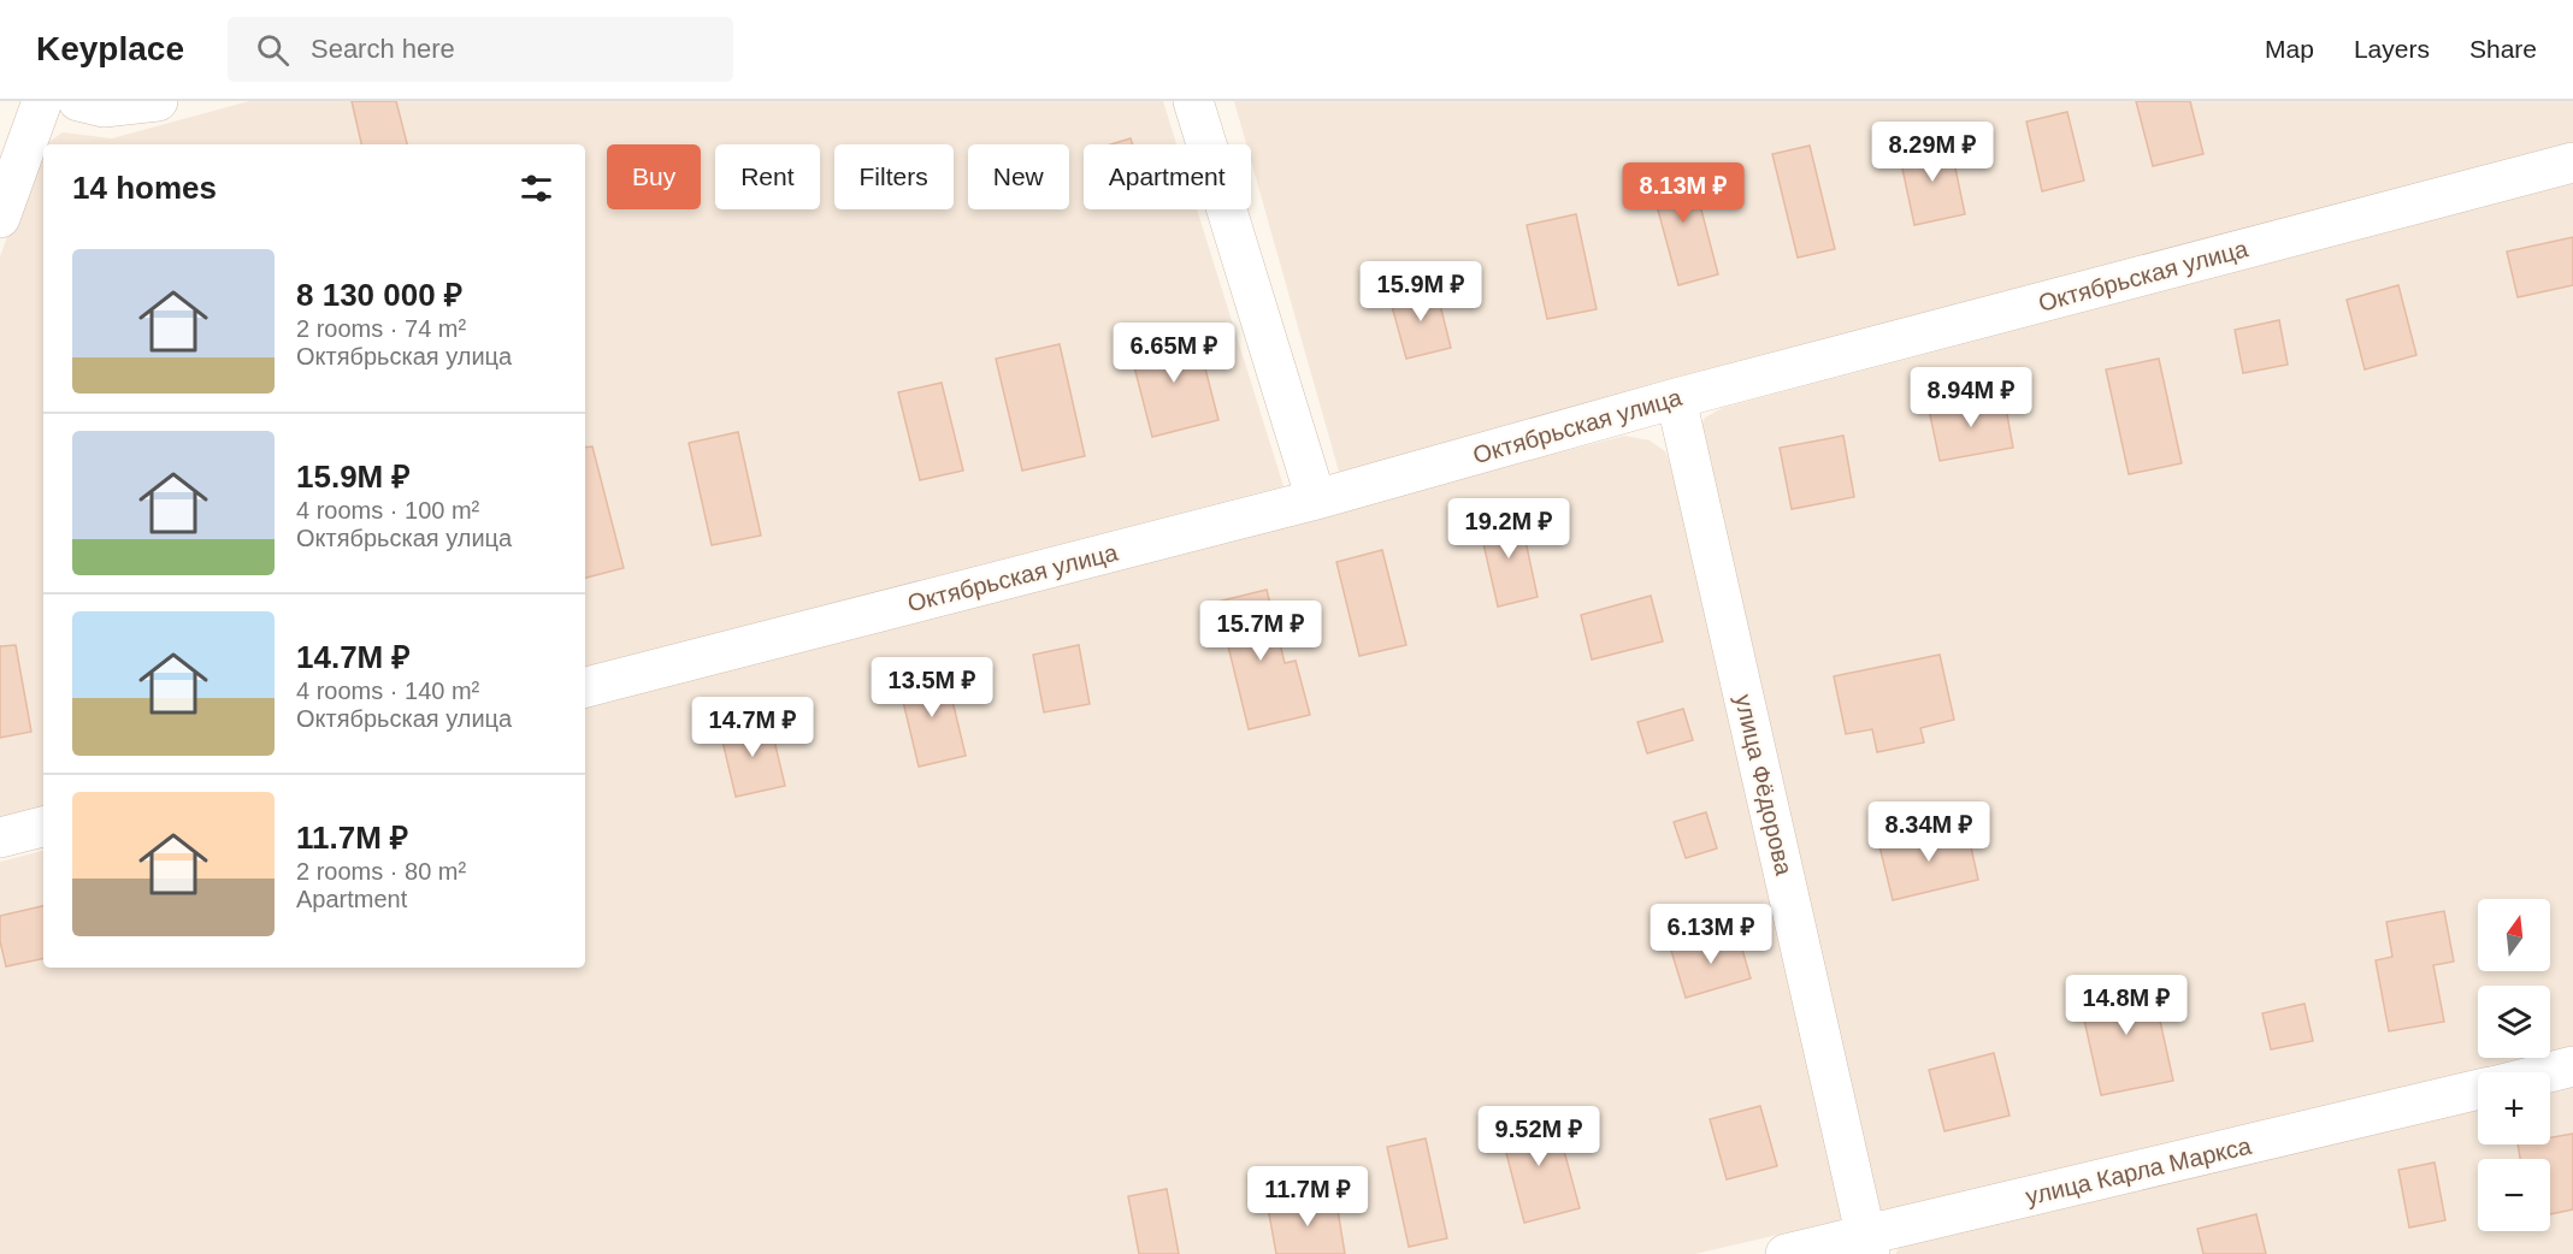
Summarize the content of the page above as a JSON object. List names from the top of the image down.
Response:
{
  "streets": {
    "street": ["Октябрьская улица", "улица Фёдорова", "улица Карла Маркса"]
  },
  "crossings": [
    ["Октябрьская улица", "улица Фёдорова"],
    ["улица Фёдорова", "улица Карла Маркса"]
  ],
  "north": "top",
  "page": {
    "header": "Keyplace",
    "search": "Search here",
    "nav": ["Map", "Layers", "Share"],
    "price": [
      "8.29M ₽",
      "8.13M ₽",
      "15.9M ₽",
      "6.65M ₽",
      "8.94M ₽",
      "19.2M ₽",
      "15.7M ₽",
      "13.5M ₽",
      "14.7M ₽",
      "8.34M ₽",
      "6.13M ₽",
      "14.8M ₽",
      "9.52M ₽",
      "11.7M ₽"
    ],
    "chip": [
      "Buy",
      "Rent",
      "Filters",
      "New",
      "Apartment"
    ],
    "heading": "14 homes",
    "list": [
      {
        "name": "8 130 000 ₽",
        "note": "2 rooms · 74 m² · Октябрьская улица"
      },
      {
        "name": "15.9M ₽",
        "note": "4 rooms · 100 m² · Октябрьская улица"
      },
      {
        "name": "14.7M ₽",
        "note": "4 rooms · 140 m² · Октябрьская улица"
      },
      {
        "name": "11.7M ₽",
        "note": "2 rooms · 80 m² · Apartment"
      }
    ],
    "map_buttons": ["+", "−"]
  }
}
